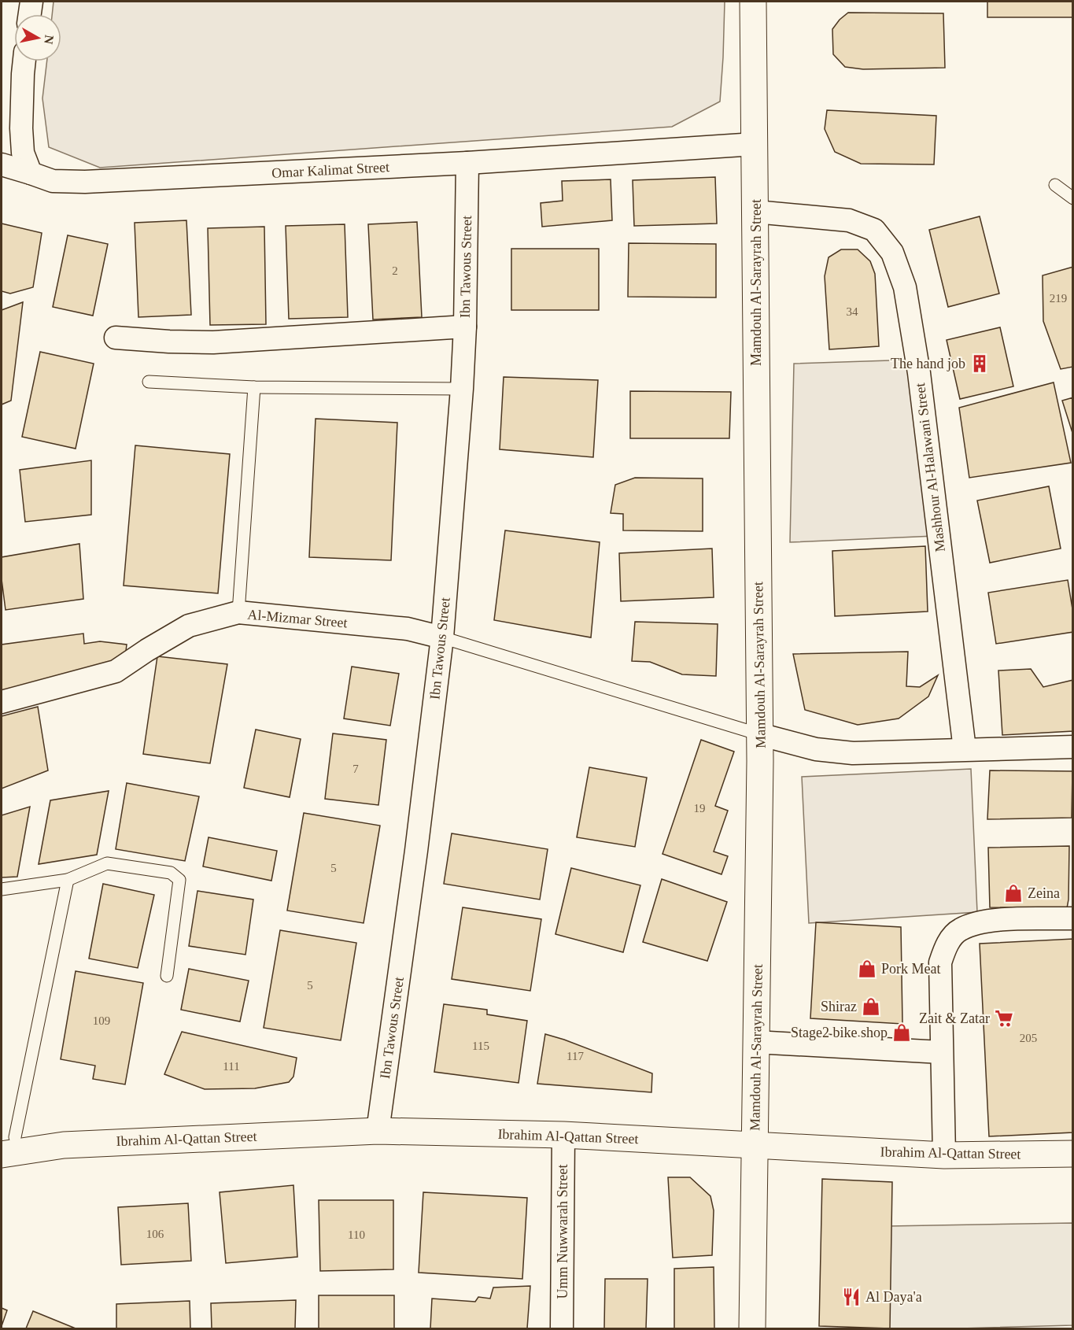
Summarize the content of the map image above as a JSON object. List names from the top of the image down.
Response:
{
  "streets": {
    "street": [
      "Omar Kalimat Street",
      "Ibn Tawous Street",
      "Mamdouh Al-Sarayrah Street",
      "Mashhour Al-Halawani Street",
      "Al-Mizmar Street",
      "Ibrahim Al-Qattan Street",
      "Umm Nuwwarah Street"
    ]
  },
  "crossings": [
    ["Omar Kalimat Street", "Ibn Tawous Street"],
    ["Omar Kalimat Street", "Mamdouh Al-Sarayrah Street"],
    ["Ibn Tawous Street", "Al-Mizmar Street"],
    ["Ibn Tawous Street", "Ibrahim Al-Qattan Street"],
    ["Mamdouh Al-Sarayrah Street", "Mashhour Al-Halawani Street"],
    ["Mamdouh Al-Sarayrah Street", "Ibrahim Al-Qattan Street"],
    ["Ibrahim Al-Qattan Street", "Umm Nuwwarah Street"]
  ],
  "places": {
    "building": ["The hand job"],
    "shop": [
      "Zeina",
      "Pork Meat",
      "Shiraz",
      "Stage2 bike shop"
    ],
    "supermarket": ["Zait & Zatar"],
    "restaurant": ["Al Daya'a"]
  },
  "house_numbers": [
    "2",
    "219",
    "34",
    "7",
    "19",
    "5",
    "5",
    "109",
    "205",
    "115",
    "117",
    "111",
    "106",
    "110"
  ],
  "north": "right"
}
